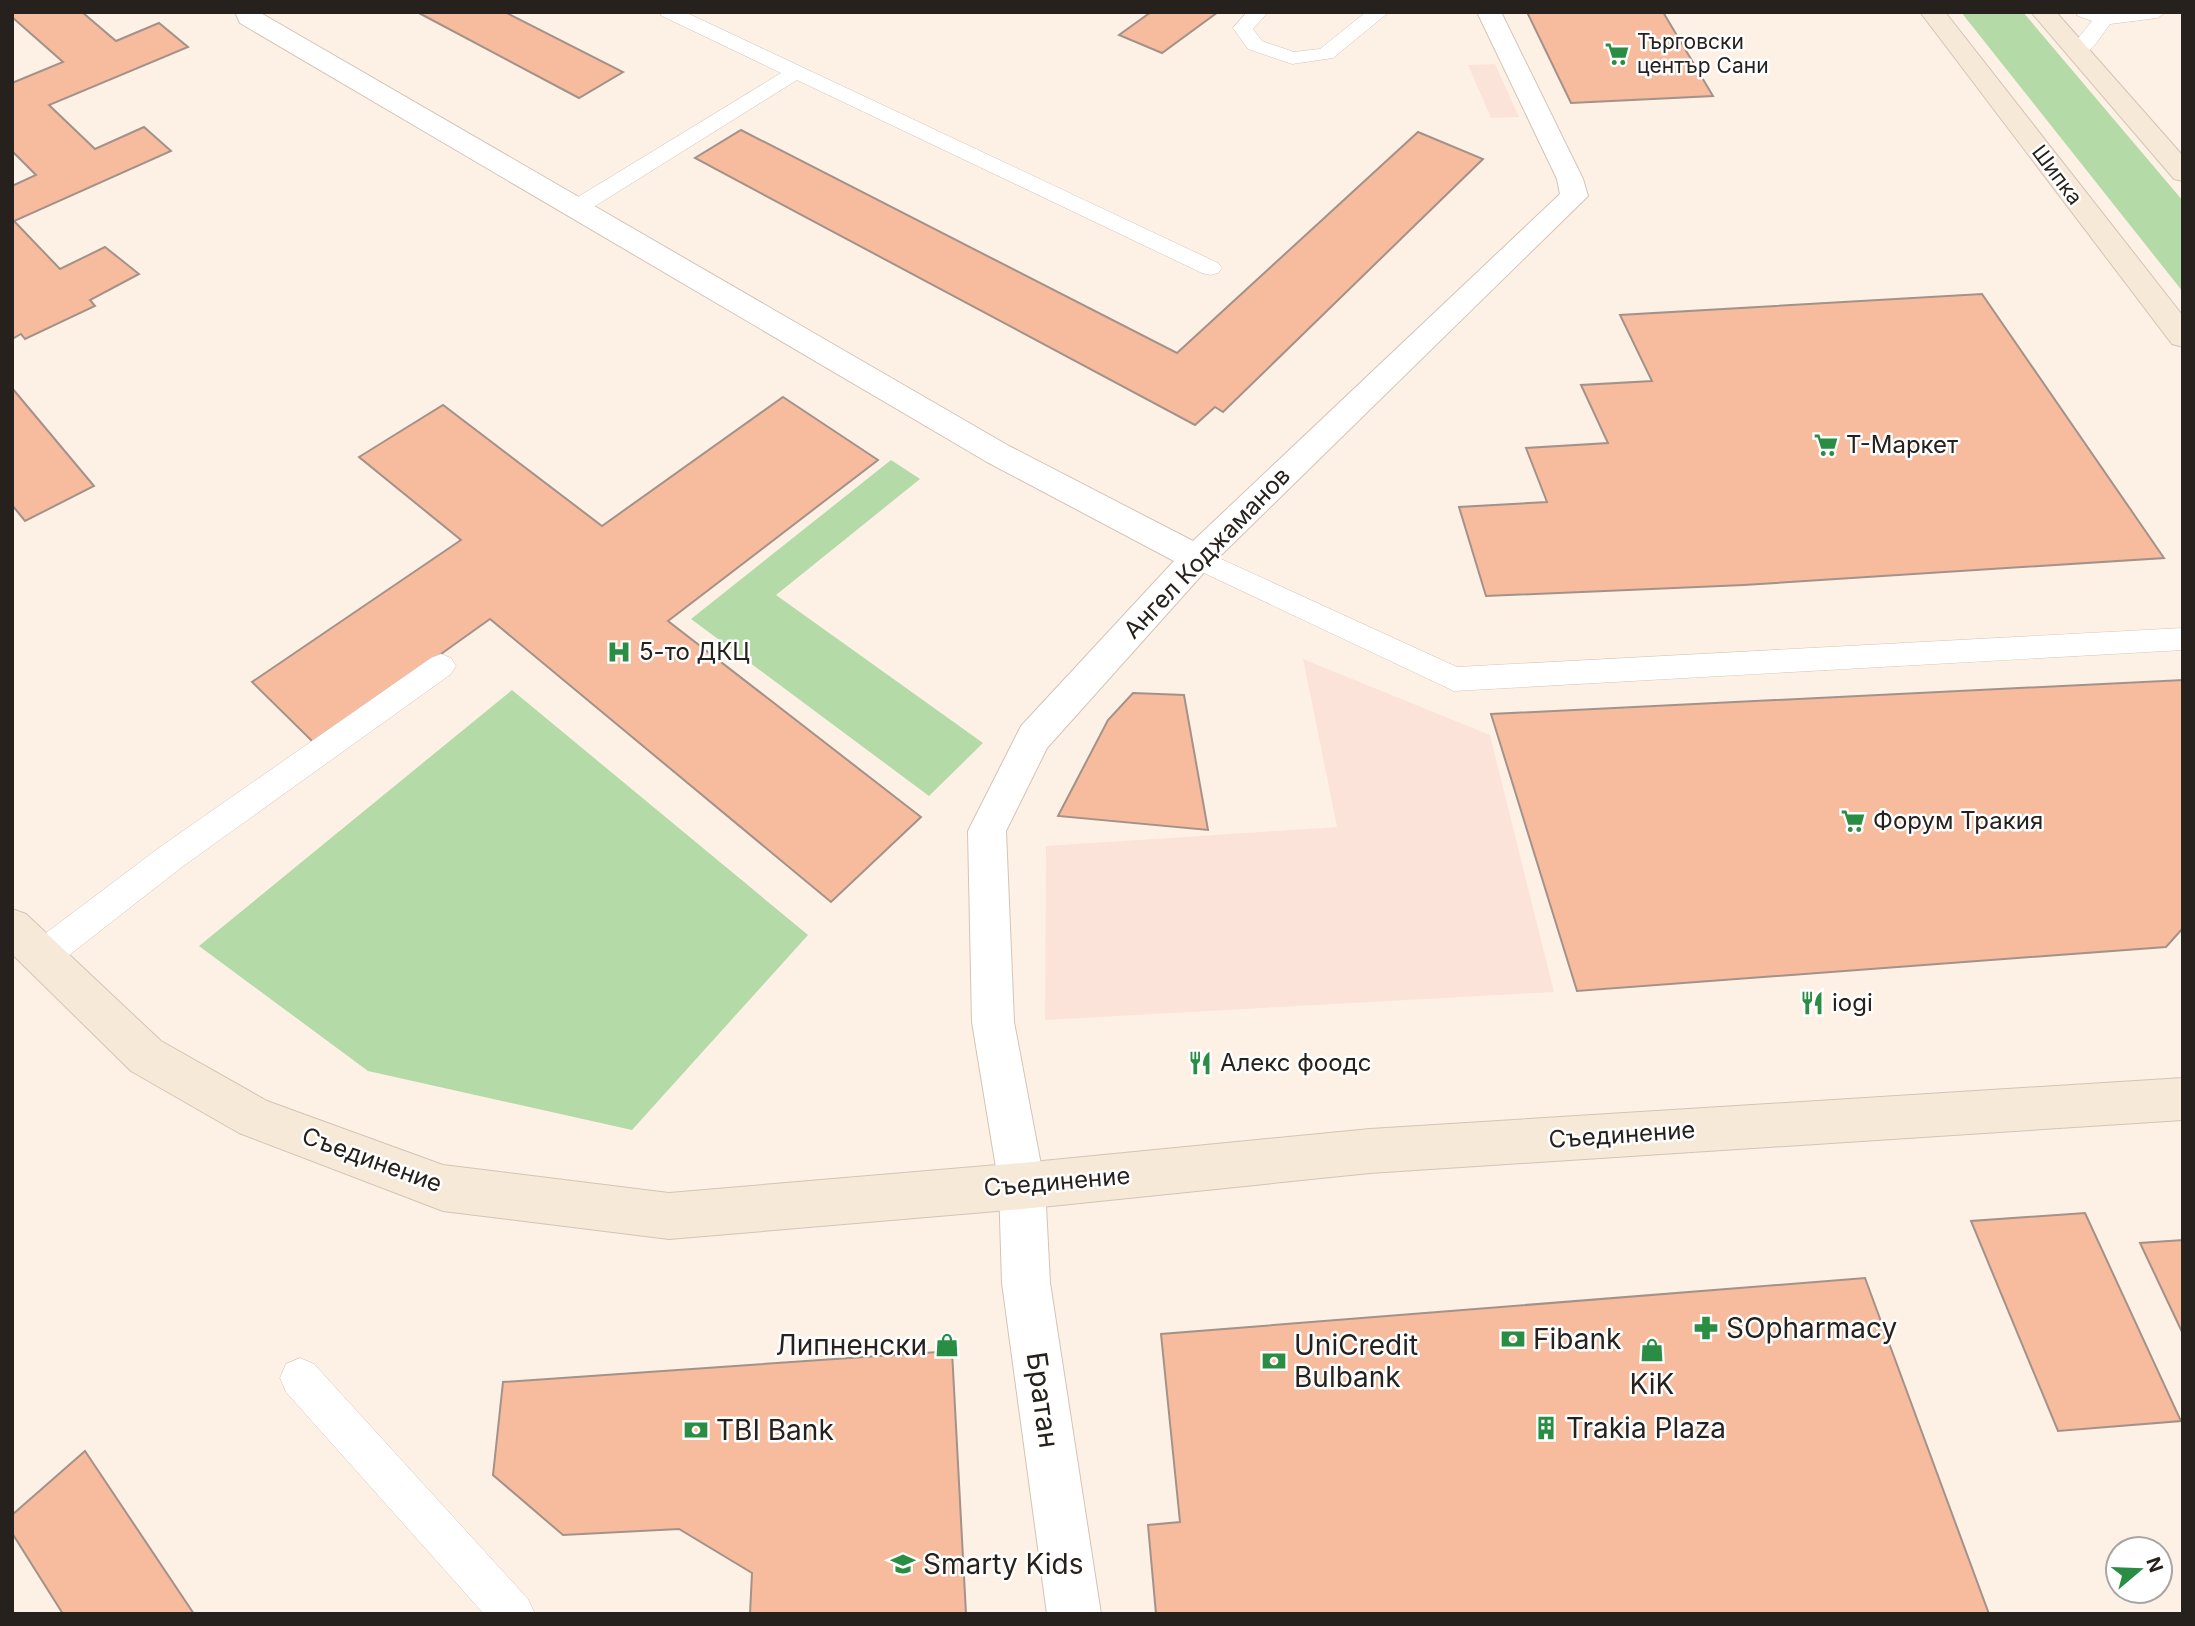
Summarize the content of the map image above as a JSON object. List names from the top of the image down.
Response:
{
  "streets": {
    "street": [
      "Шипка",
      "Ангел Коджаманов",
      "Съединение",
      "Братан"
    ]
  },
  "crossings": [
    ["Ангел Коджаманов", "Съединение"],
    ["Ангел Коджаманов", "Братан"],
    ["Съединение", "Братан"]
  ],
  "places": {
    "supermarket": ["Търговски център Сани", "Т-Маркет", "Форум Тракия"],
    "hospital": ["5-то ДКЦ"],
    "restaurant": ["iogi", "Алекс фоодс"],
    "pharmacy": ["SOpharmacy"],
    "bank": ["Fibank", "UniCredit Bulbank", "TBI Bank"],
    "shop": ["Липненски", "KiK"],
    "building": ["Trakia Plaza"],
    "school or university": ["Smarty Kids"]
  },
  "north": "right"
}
